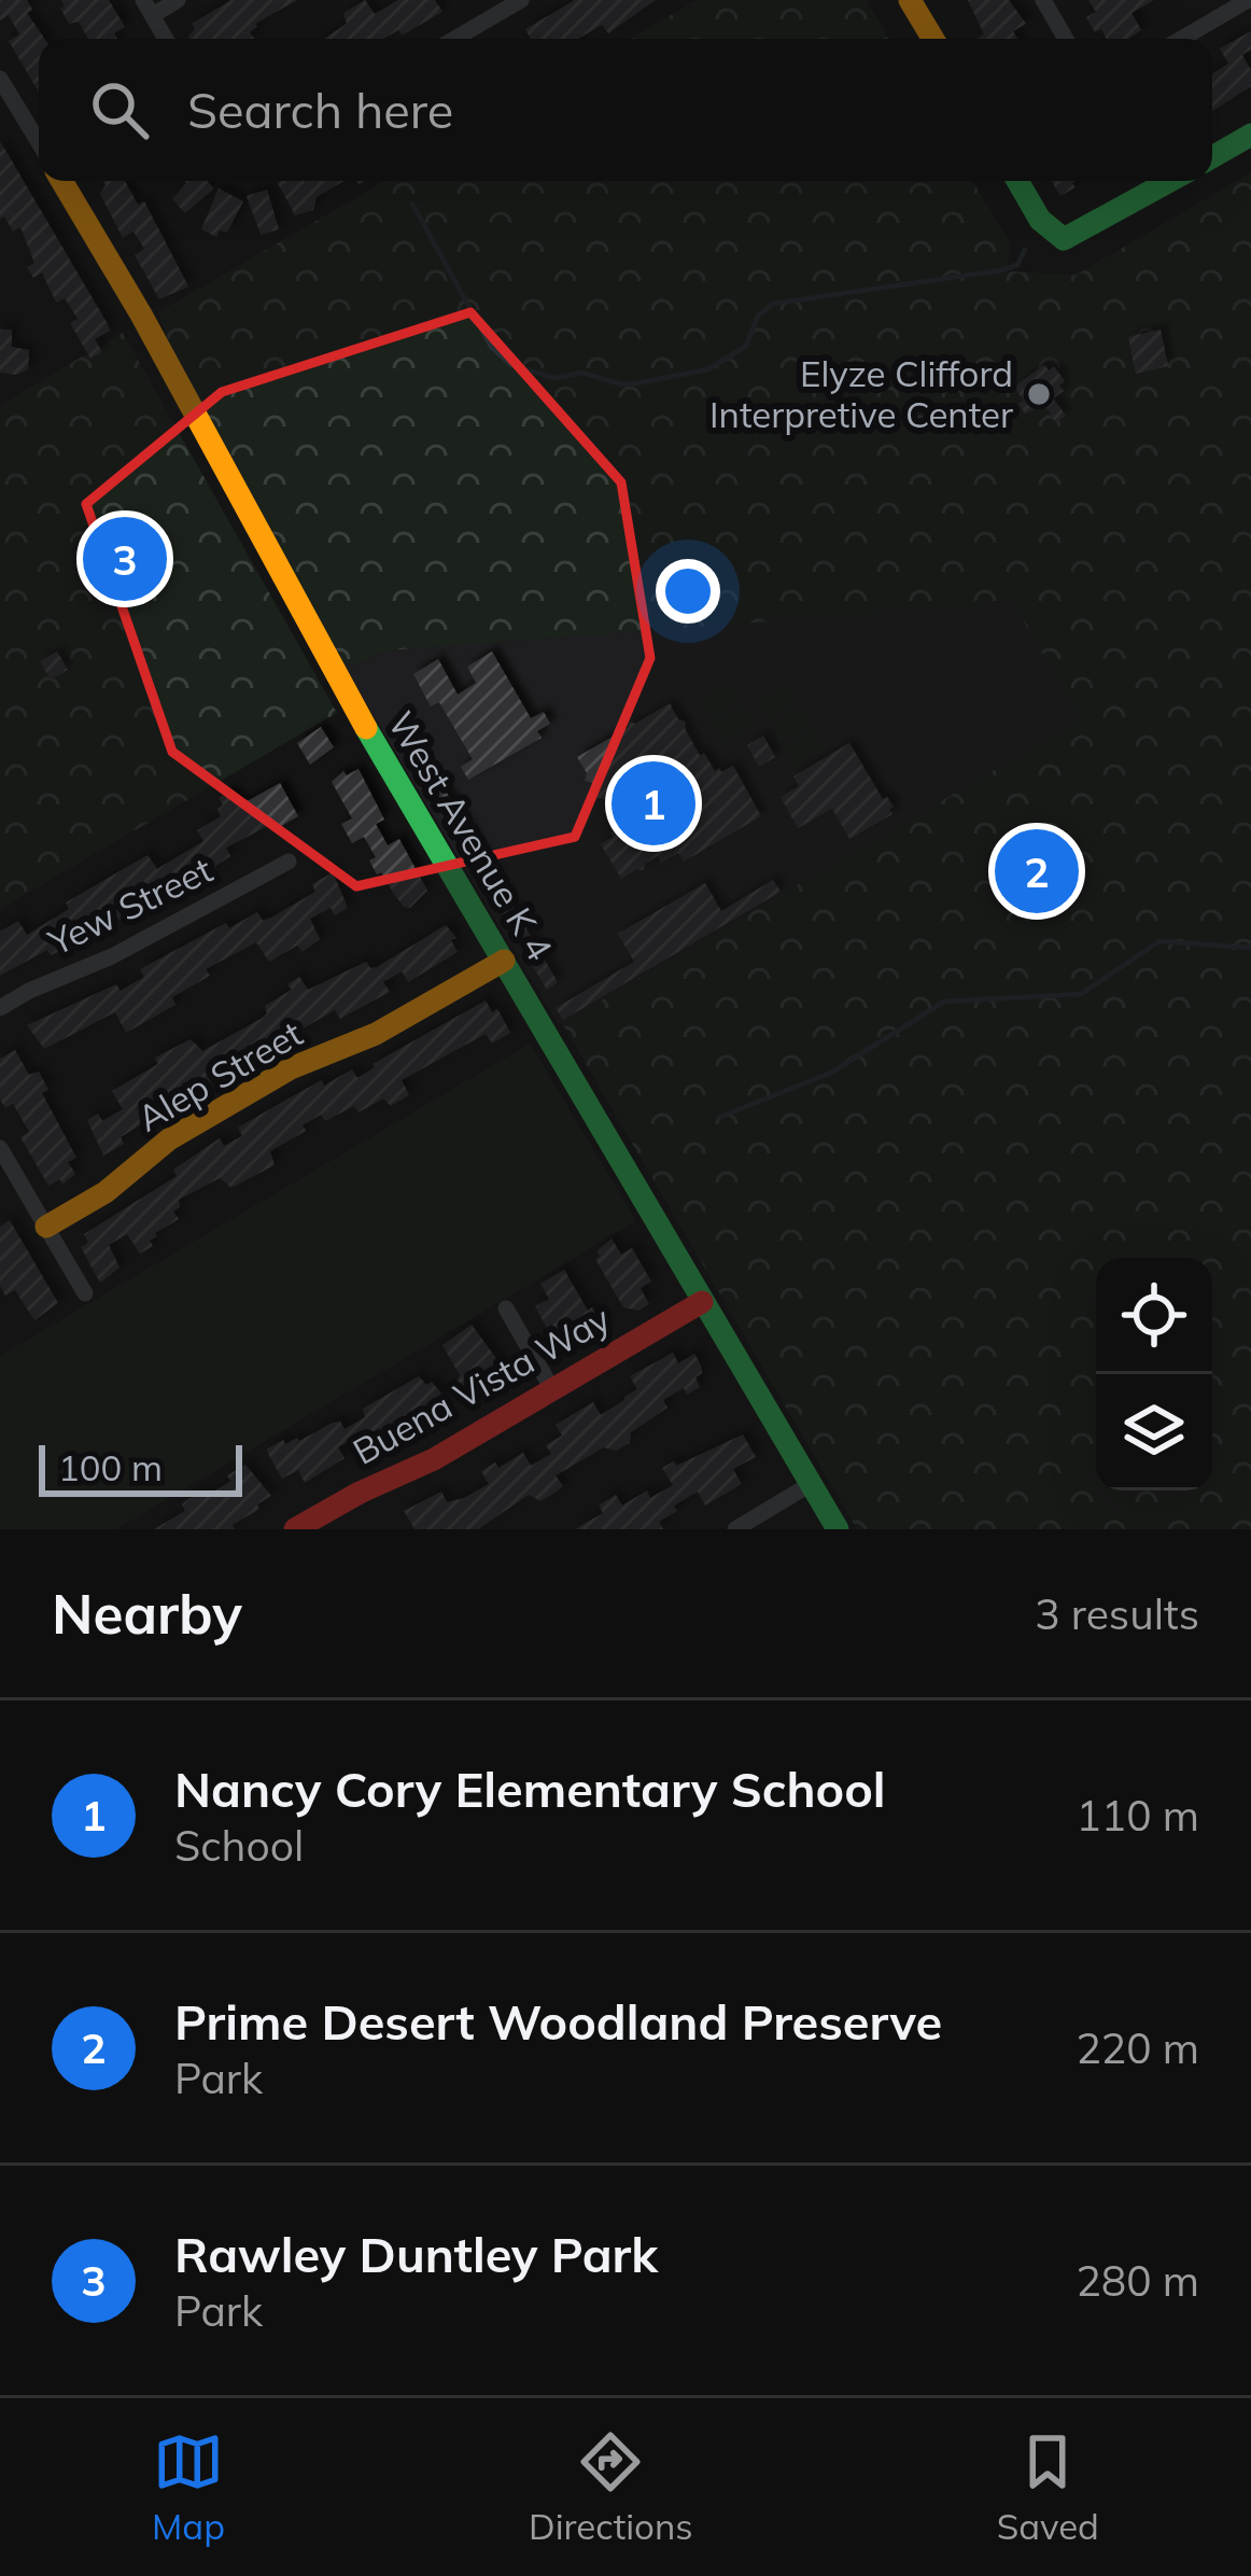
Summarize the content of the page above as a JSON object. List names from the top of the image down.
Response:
{
  "streets": {
    "street": [
      "West Avenue K 4",
      "Yew Street",
      "Alep Street",
      "Buena Vista Way"
    ]
  },
  "crossings": [
    ["West Avenue K 4", "Alep Street"],
    ["West Avenue K 4", "Buena Vista Way"]
  ],
  "places": ["Elyze Clifford Interpretive Center"],
  "scale_bar": "100 m",
  "page": {
    "search": "Search here",
    "pins": ["3", "1", "2"],
    "scale": "100 m",
    "heading": ["Nearby", "3 results"],
    "list": [
      {
        "mark": "1",
        "name": "Nancy Cory Elementary School",
        "note": "School",
        "value": "110 m"
      },
      {
        "mark": "2",
        "name": "Prime Desert Woodland Preserve",
        "note": "Park",
        "value": "220 m"
      },
      {
        "mark": "3",
        "name": "Rawley Duntley Park",
        "note": "Park",
        "value": "280 m"
      }
    ],
    "nav": ["Map", "Directions", "Saved"]
  }
}
